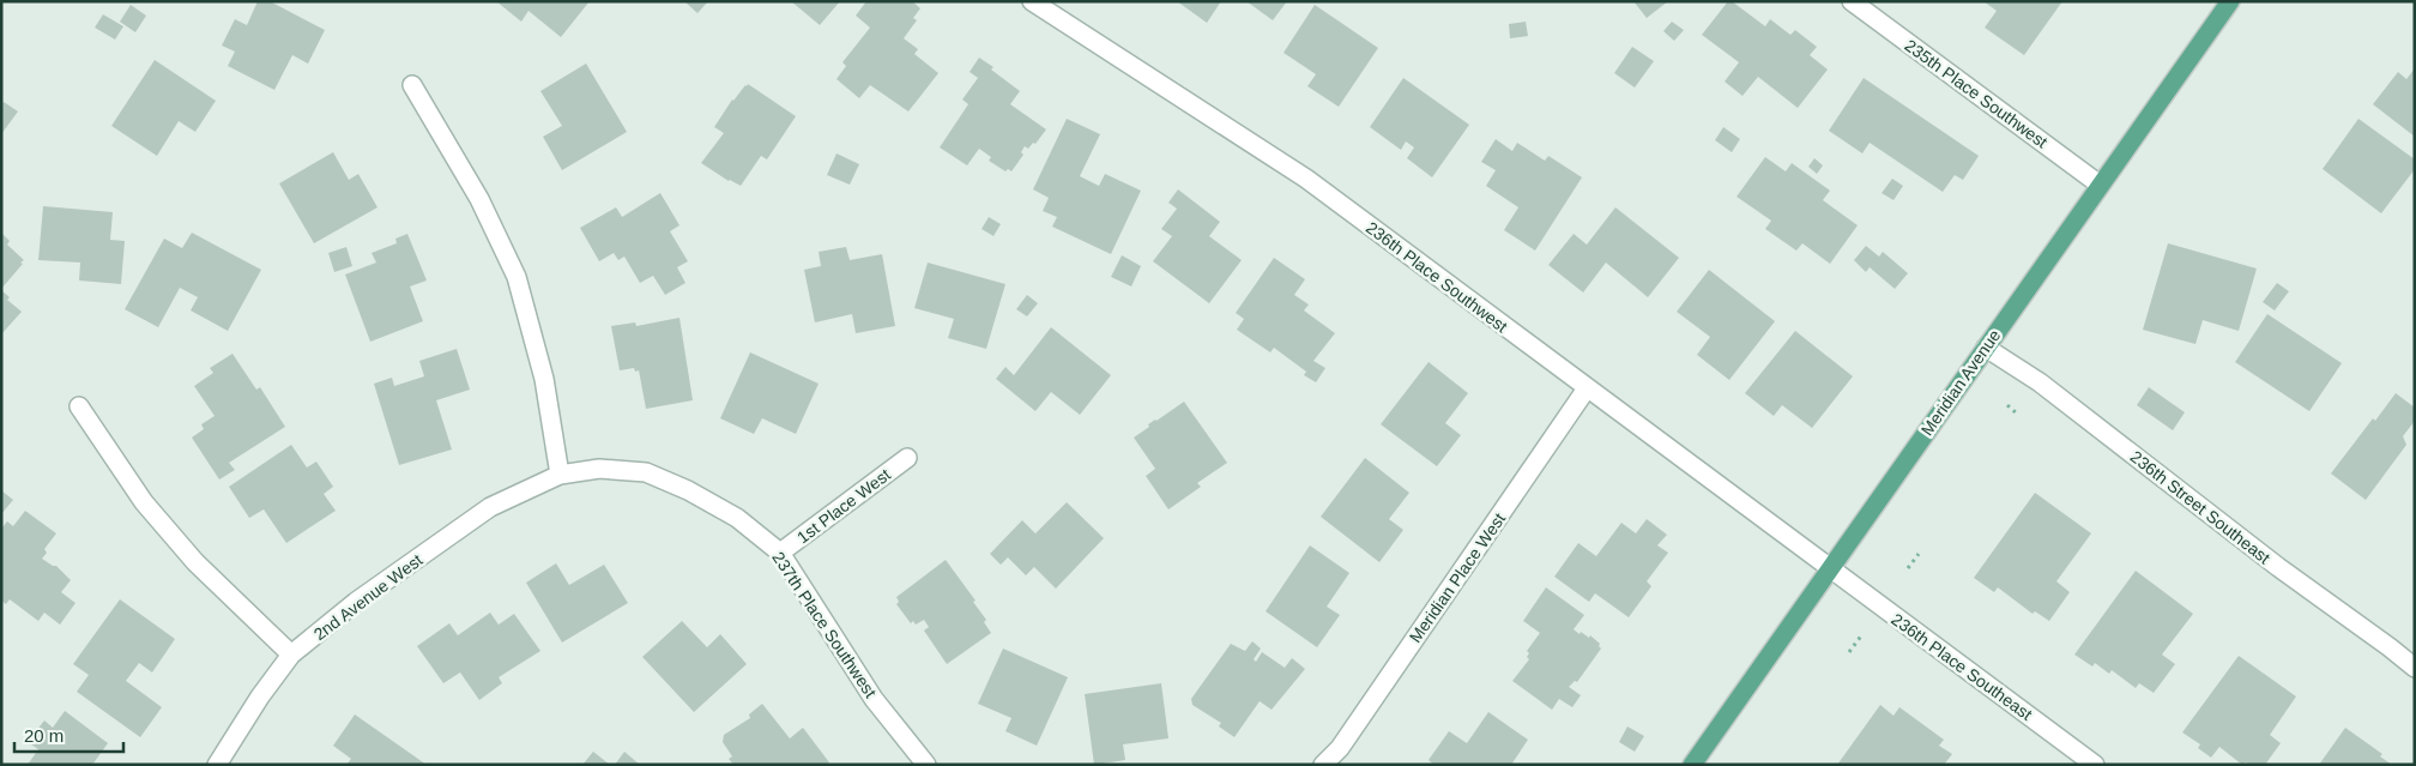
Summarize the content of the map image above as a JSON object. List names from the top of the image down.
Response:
{
  "streets": {
    "main road": ["Meridian Avenue"],
    "street": [
      "235th Place Southwest",
      "236th Place Southwest",
      "1st Place West",
      "236th Street Southeast",
      "Meridian Place West",
      "2nd Avenue West",
      "237th Place Southwest",
      "236th Place Southeast"
    ]
  },
  "crossings": [
    ["235th Place Southwest", "Meridian Avenue"],
    ["236th Place Southwest", "Meridian Avenue"],
    ["236th Place Southwest", "Meridian Place West"],
    ["236th Place Southwest", "236th Place Southeast"],
    ["Meridian Avenue", "236th Street Southeast"],
    ["Meridian Avenue", "236th Place Southeast"],
    ["1st Place West", "237th Place Southwest"],
    ["2nd Avenue West", "237th Place Southwest"]
  ],
  "scale_bar": "20 m"
}
